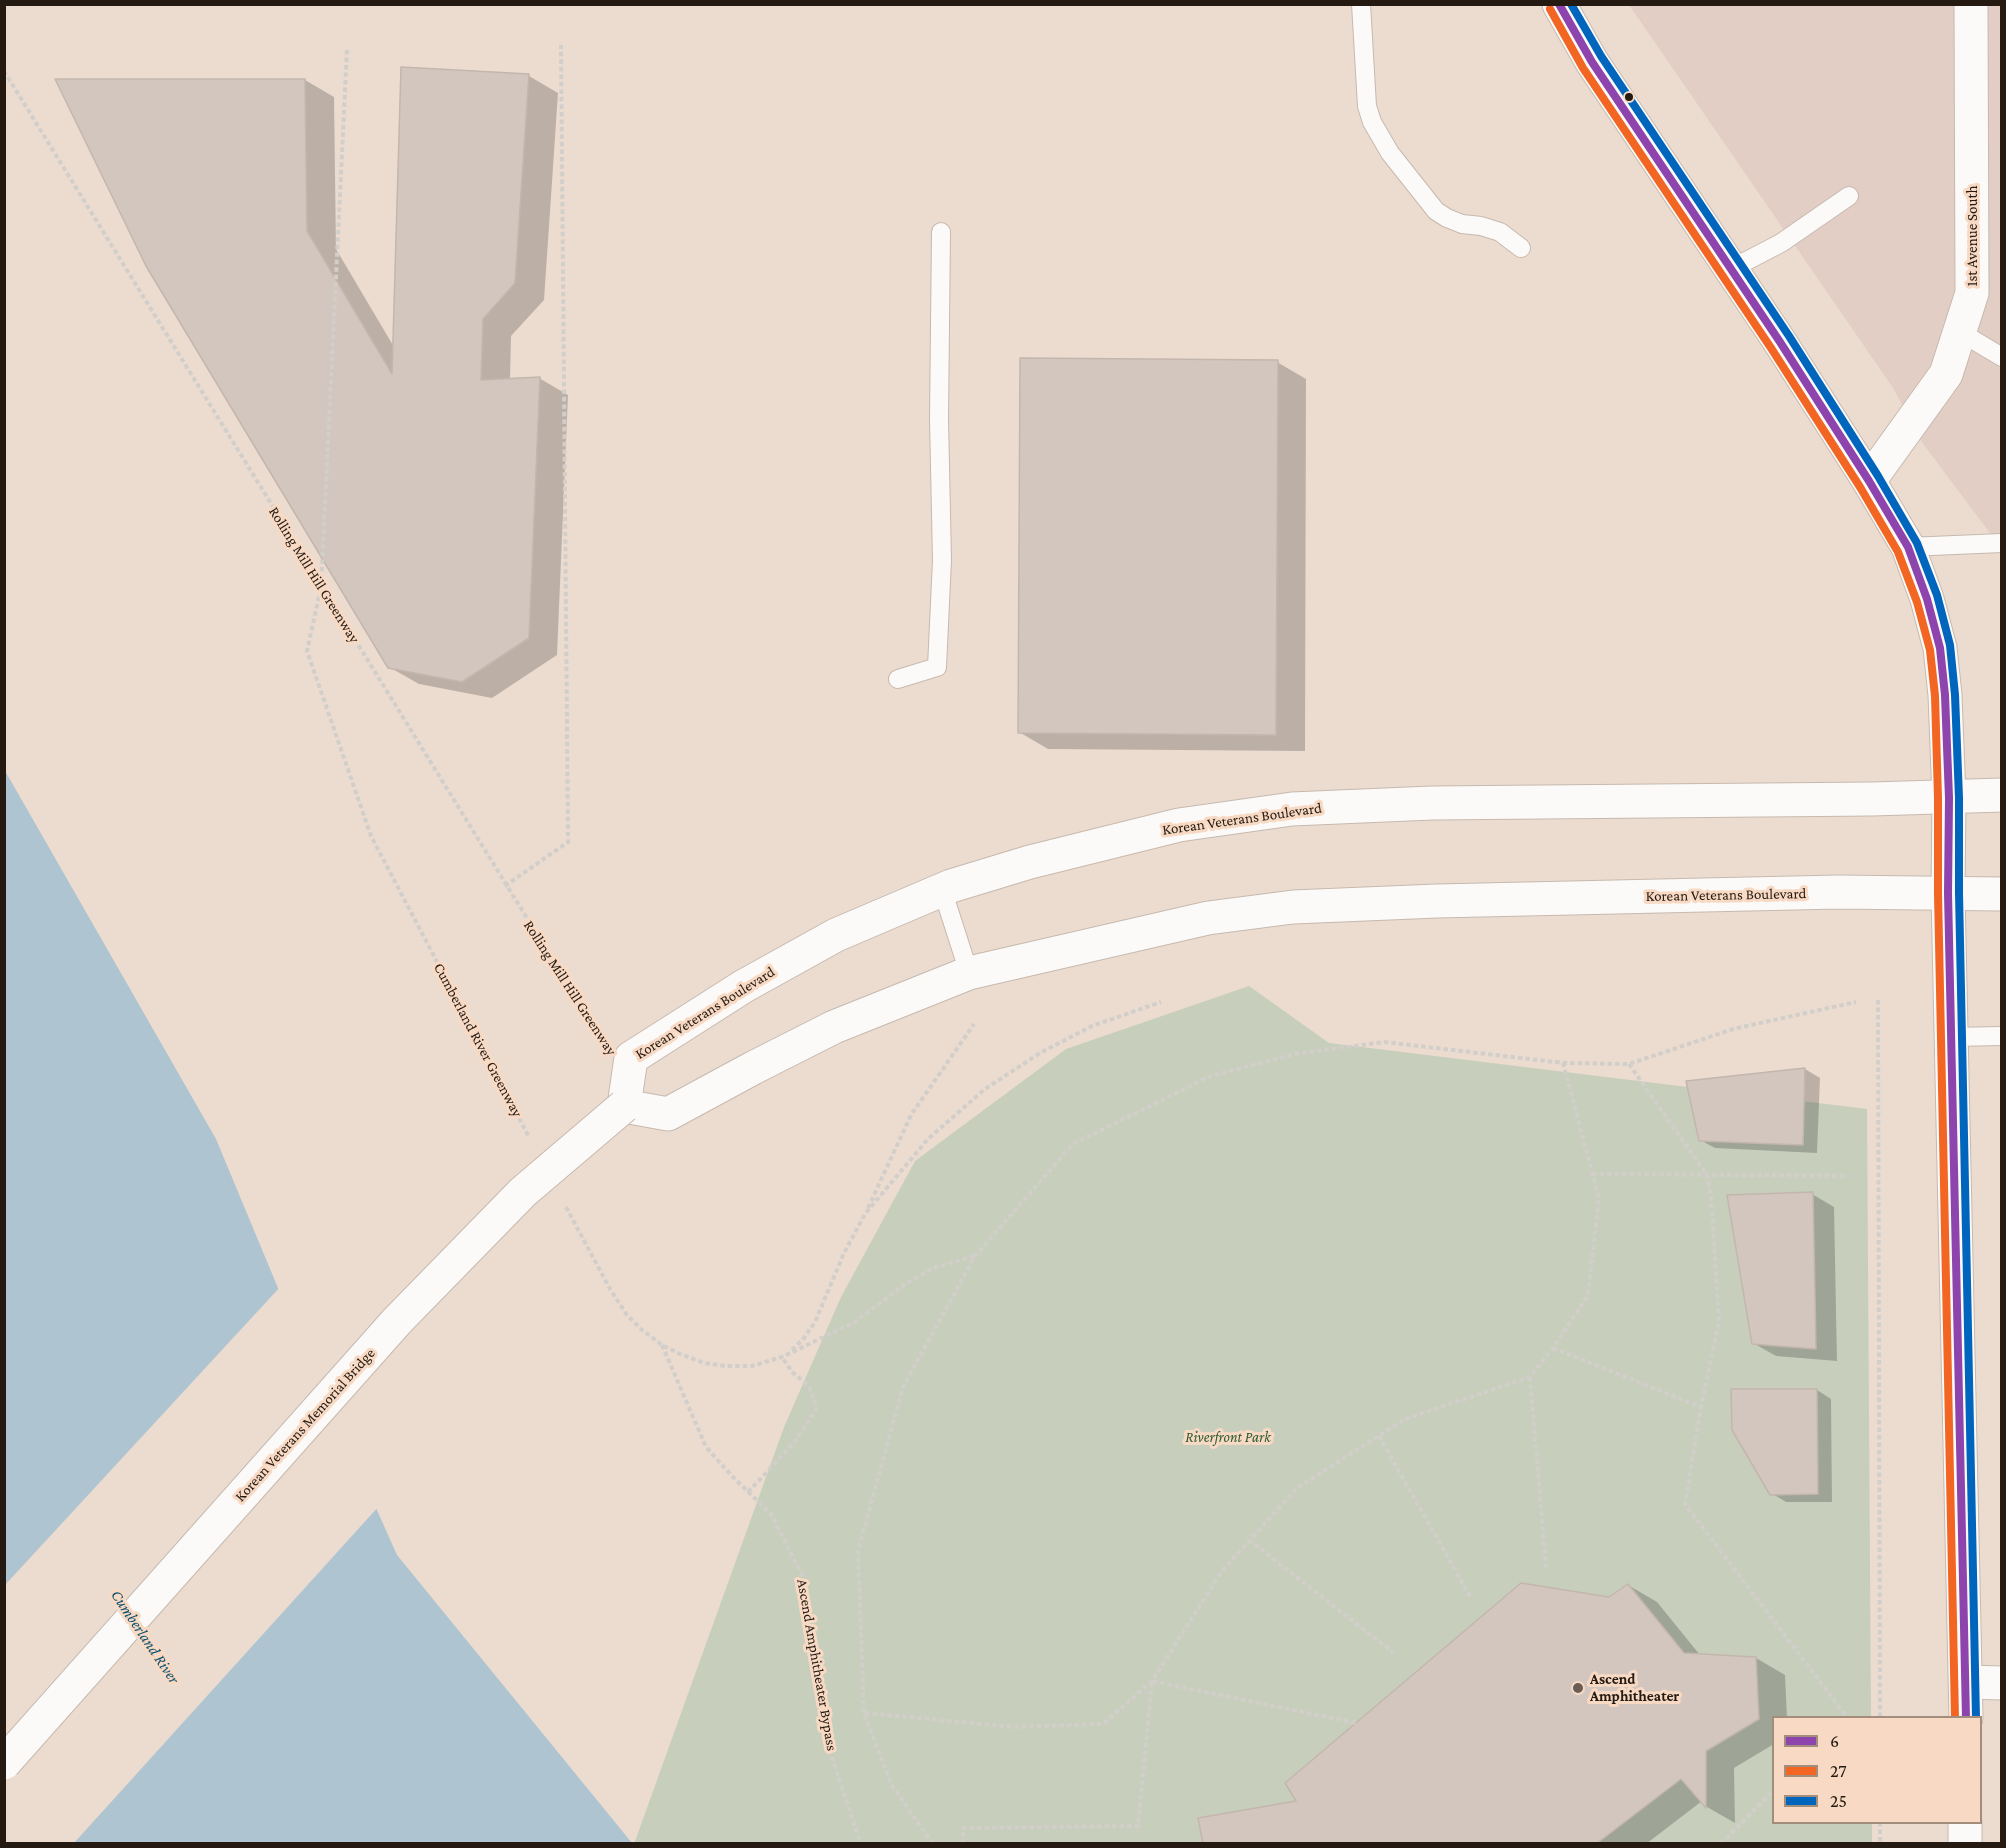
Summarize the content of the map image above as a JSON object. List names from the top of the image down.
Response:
{
  "streets": {
    "main road": ["1st Avenue South", "Korean Veterans Boulevard", "Korean Veterans Memorial Bridge"],
    "path": ["Rolling Mill Hill Greenway", "Cumberland River Greenway", "Ascend Amphitheater Bypass"]
  },
  "crossings": [
    ["Rolling Mill Hill Greenway", "Korean Veterans Boulevard"],
    ["Rolling Mill Hill Greenway", "Cumberland River Greenway"],
    ["Rolling Mill Hill Greenway", "Korean Veterans Memorial Bridge"],
    ["Korean Veterans Boulevard", "Korean Veterans Memorial Bridge"]
  ],
  "water": ["Cumberland River"],
  "parks": ["Riverfront Park"],
  "places": ["Ascend Amphitheater"],
  "lines": ["transit line 6", "transit line 25", "transit line 27"],
  "legend": ["6", "27", "25"]
}
